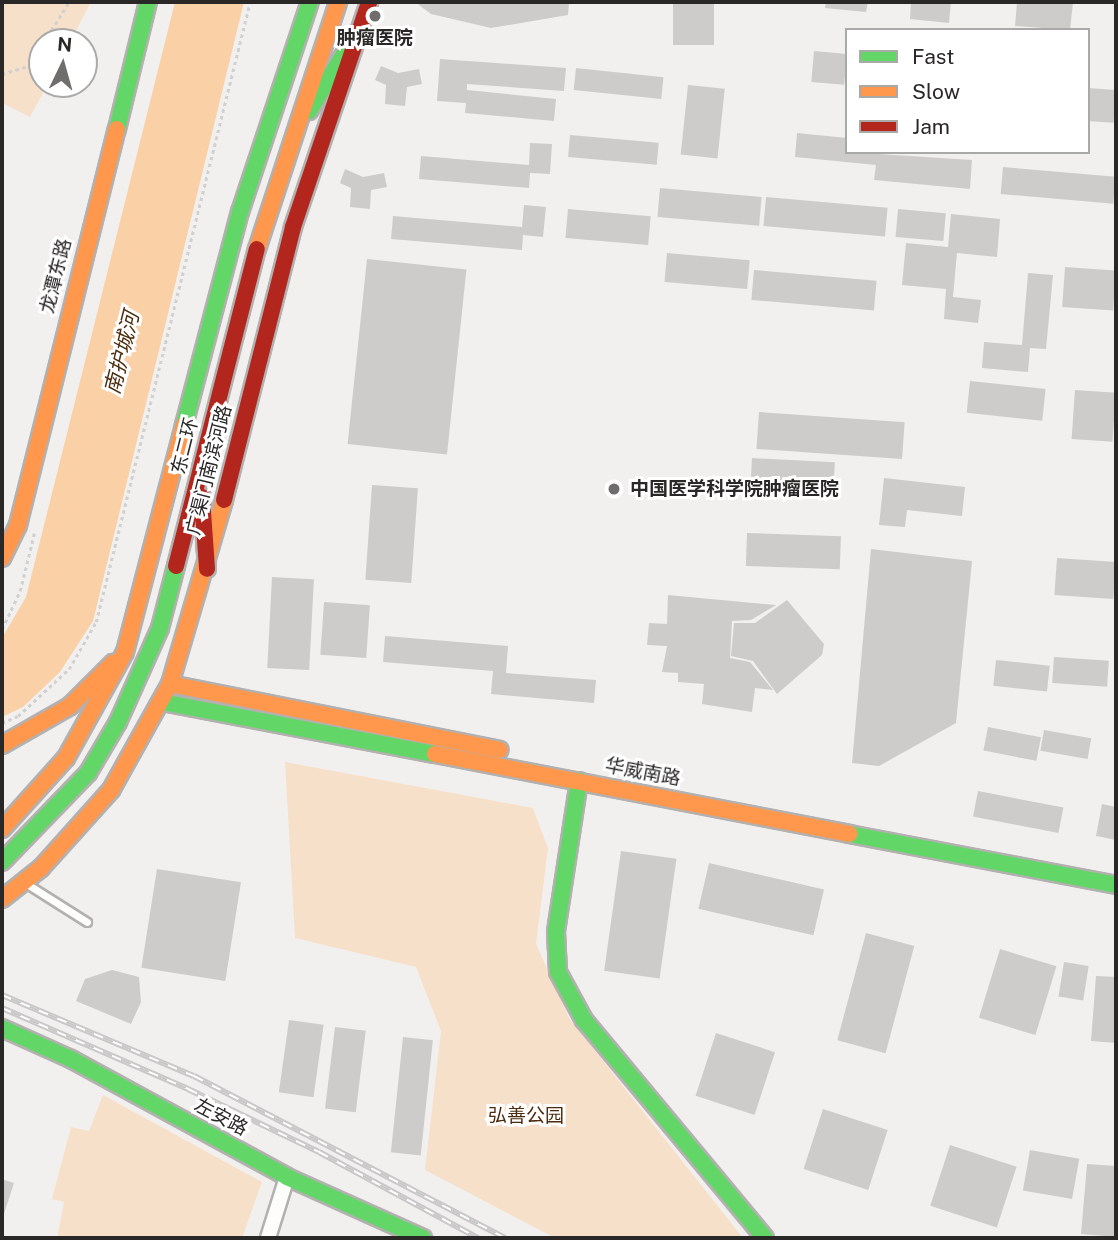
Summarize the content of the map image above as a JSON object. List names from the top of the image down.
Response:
{
  "streets": {
    "main road": [
      "龙潭东路",
      "东二环",
      "广渠门南滨河路",
      "华威南路",
      "左安路"
    ]
  },
  "crossings": [
    ["广渠门南滨河路", "华威南路"]
  ],
  "water": ["南护城河"],
  "parks": ["弘善公园"],
  "places": ["肿瘤医院", "中国医学科学院肿瘤医院"],
  "legend": ["Fast", "Slow", "Jam"],
  "north": "top"
}
